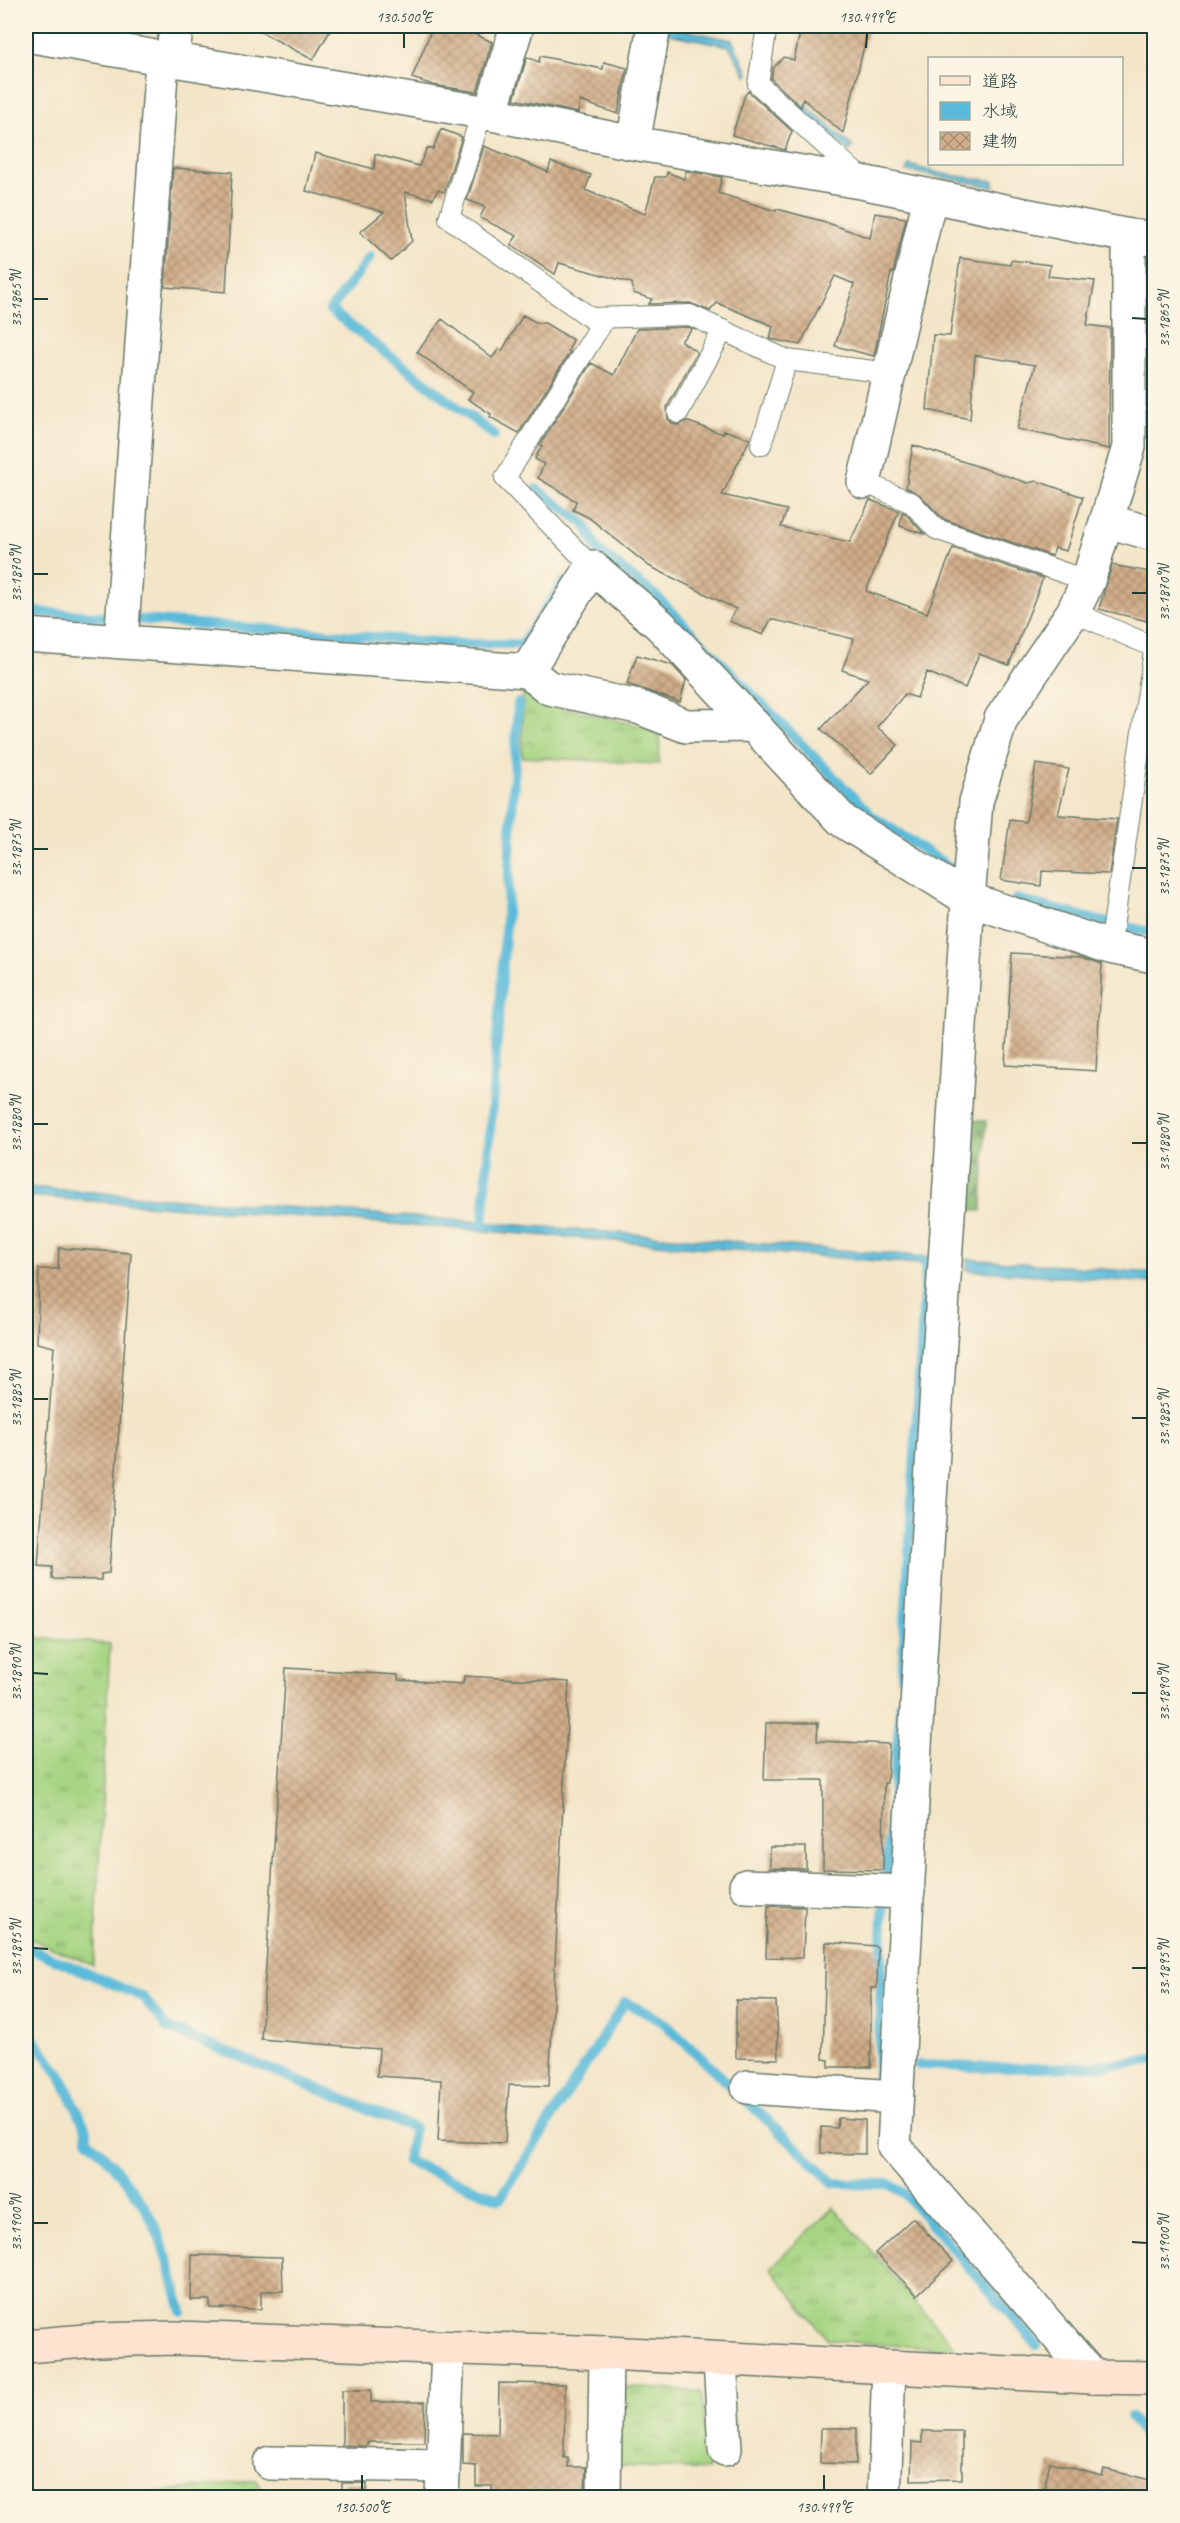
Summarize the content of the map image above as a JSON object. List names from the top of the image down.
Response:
{
  "legend": ["道路", "水域", "建物"],
  "coordinates": [
    "130.500°E",
    "130.499°E",
    "33.1865°N",
    "33.1870°N",
    "33.1875°N",
    "33.1880°N",
    "33.1885°N",
    "33.1890°N",
    "33.1895°N",
    "33.1900°N"
  ]
}
